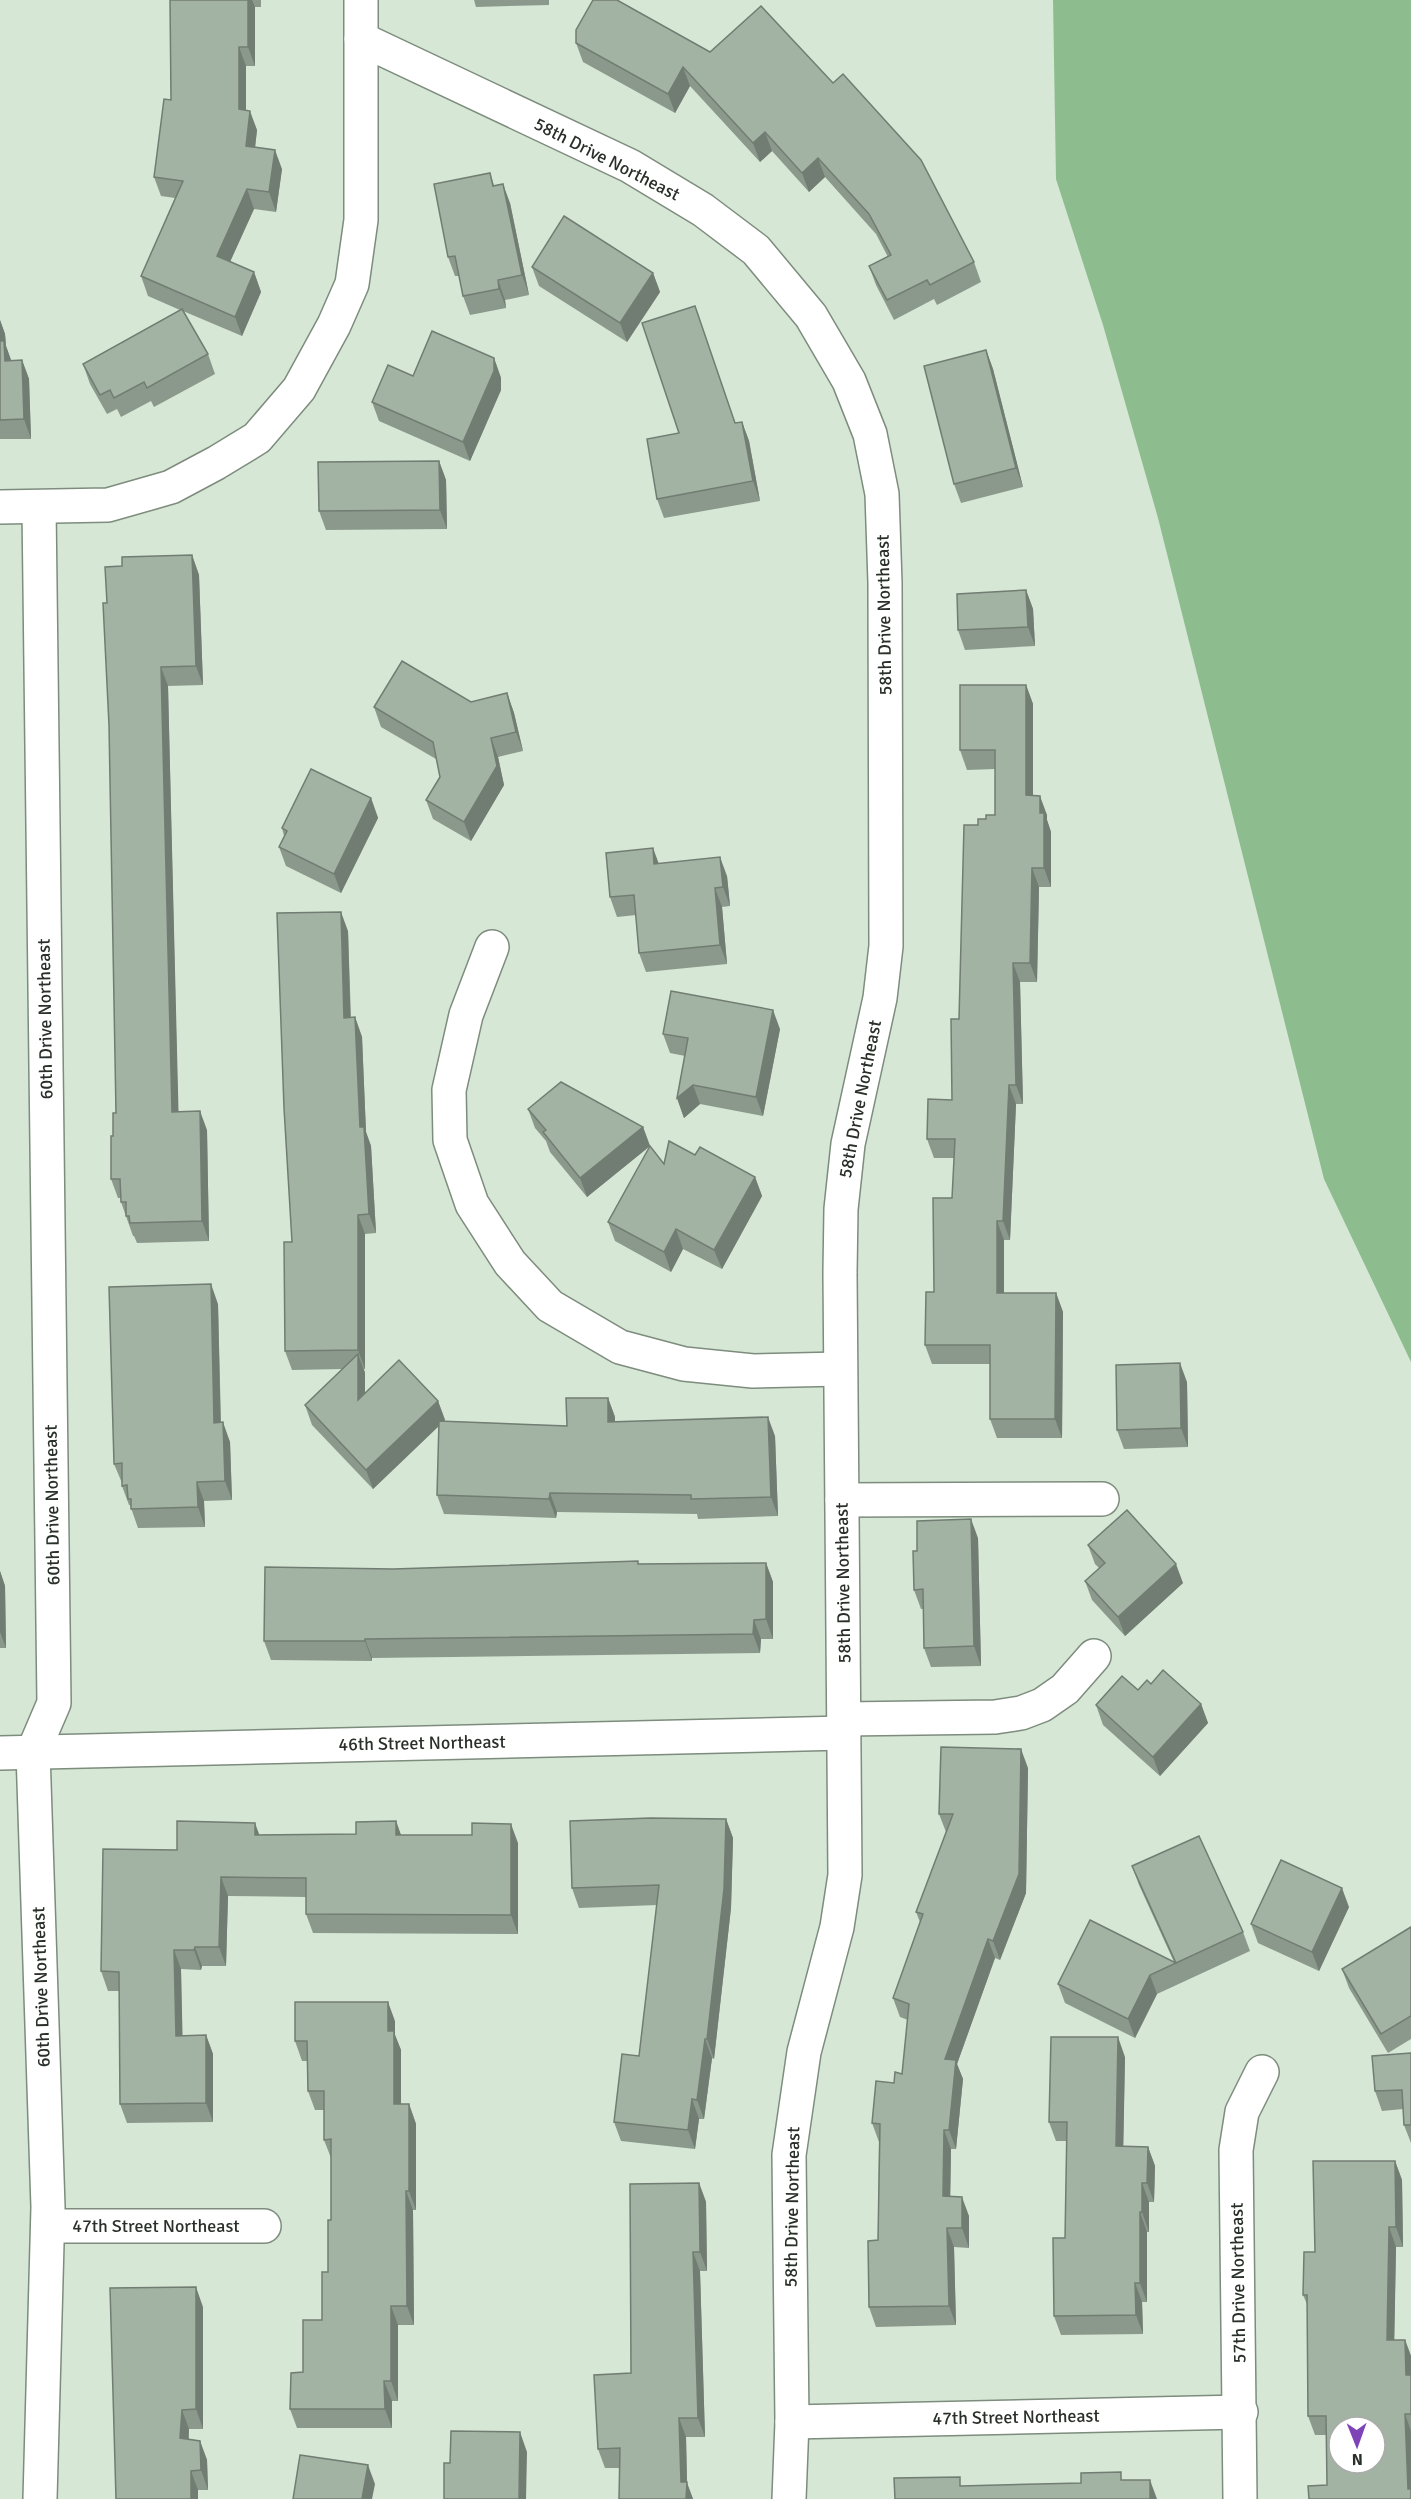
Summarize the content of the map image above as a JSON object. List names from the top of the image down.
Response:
{
  "streets": {
    "street": [
      "58th Drive Northeast",
      "60th Drive Northeast",
      "46th Street Northeast",
      "47th Street Northeast",
      "57th Drive Northeast"
    ]
  },
  "crossings": [
    ["58th Drive Northeast", "46th Street Northeast"],
    ["58th Drive Northeast", "47th Street Northeast"],
    ["60th Drive Northeast", "46th Street Northeast"],
    ["60th Drive Northeast", "47th Street Northeast"],
    ["47th Street Northeast", "57th Drive Northeast"]
  ],
  "north": "bottom"
}
